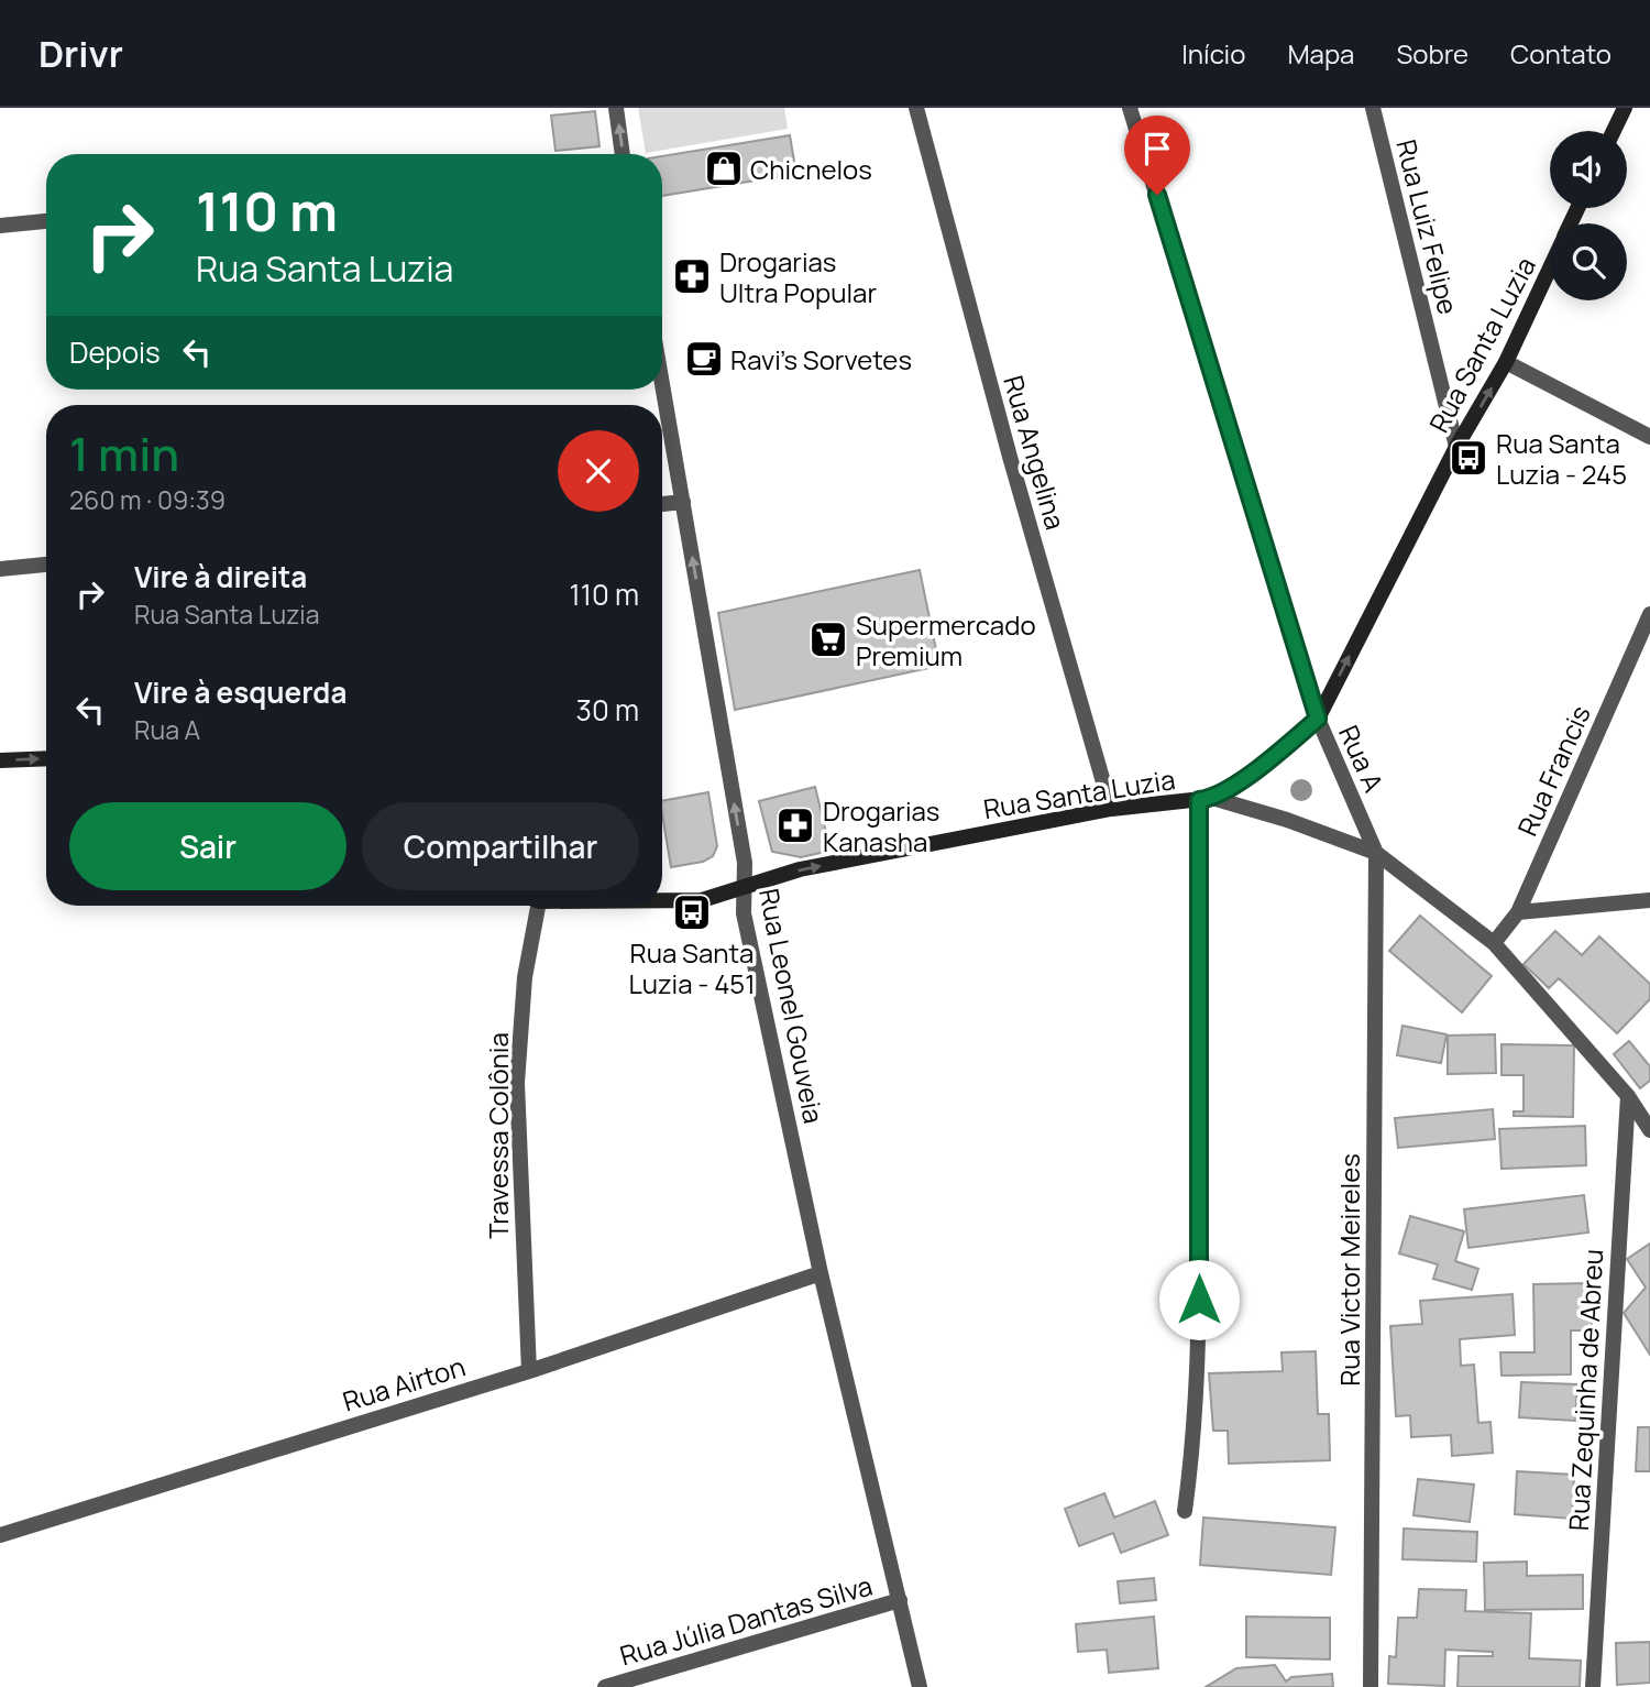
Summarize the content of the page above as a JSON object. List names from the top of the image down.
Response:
{
  "streets": {
    "main road": ["Rua Santa Luzia"],
    "street": [
      "Rua Luiz Felipe",
      "Rua Angelina",
      "Rua A",
      "Rua Francis",
      "Rua Leonel Gouveia",
      "Travessa Colônia",
      "Rua Victor Meireles",
      "Rua Airton",
      "Rua Zequinha de Abreu",
      "Rua Júlia Dantas Silva"
    ]
  },
  "crossings": [
    ["Rua Luiz Felipe", "Rua Santa Luzia"],
    ["Rua Santa Luzia", "Rua Angelina"],
    ["Rua Santa Luzia", "Rua A"],
    ["Rua Santa Luzia", "Rua Leonel Gouveia"],
    ["Rua A", "Rua Victor Meireles"],
    ["Rua Leonel Gouveia", "Rua Airton"],
    ["Rua Leonel Gouveia", "Rua Júlia Dantas Silva"],
    ["Travessa Colônia", "Rua Airton"]
  ],
  "one_way": ["Rua Santa Luzia"],
  "places": {
    "shop": ["Chicnelos"],
    "pharmacy": ["Drogarias Ultra Popular", "Drogarias Kanasha"],
    "cafe": ["Ravi's Sorvetes"],
    "bus stop": ["Rua Santa Luzia - 245", "Rua Santa Luzia - 451"],
    "supermarket": ["Supermercado Premium"]
  },
  "page": {
    "header": "Drivr",
    "nav": [
      "Início",
      "Mapa",
      "Sobre",
      "Contato"
    ],
    "turn": ["110 m", "Rua Santa Luzia"],
    "then": "Depois",
    "heading": ["1 min", "260 m · 09:39"],
    "list": [
      {
        "name": "Vire à direita",
        "note": "Rua Santa Luzia",
        "value": "110 m"
      },
      {
        "name": "Vire à esquerda",
        "note": "Rua A",
        "value": "30 m"
      }
    ],
    "buttons": ["Sair", "Compartilhar"]
  }
}
